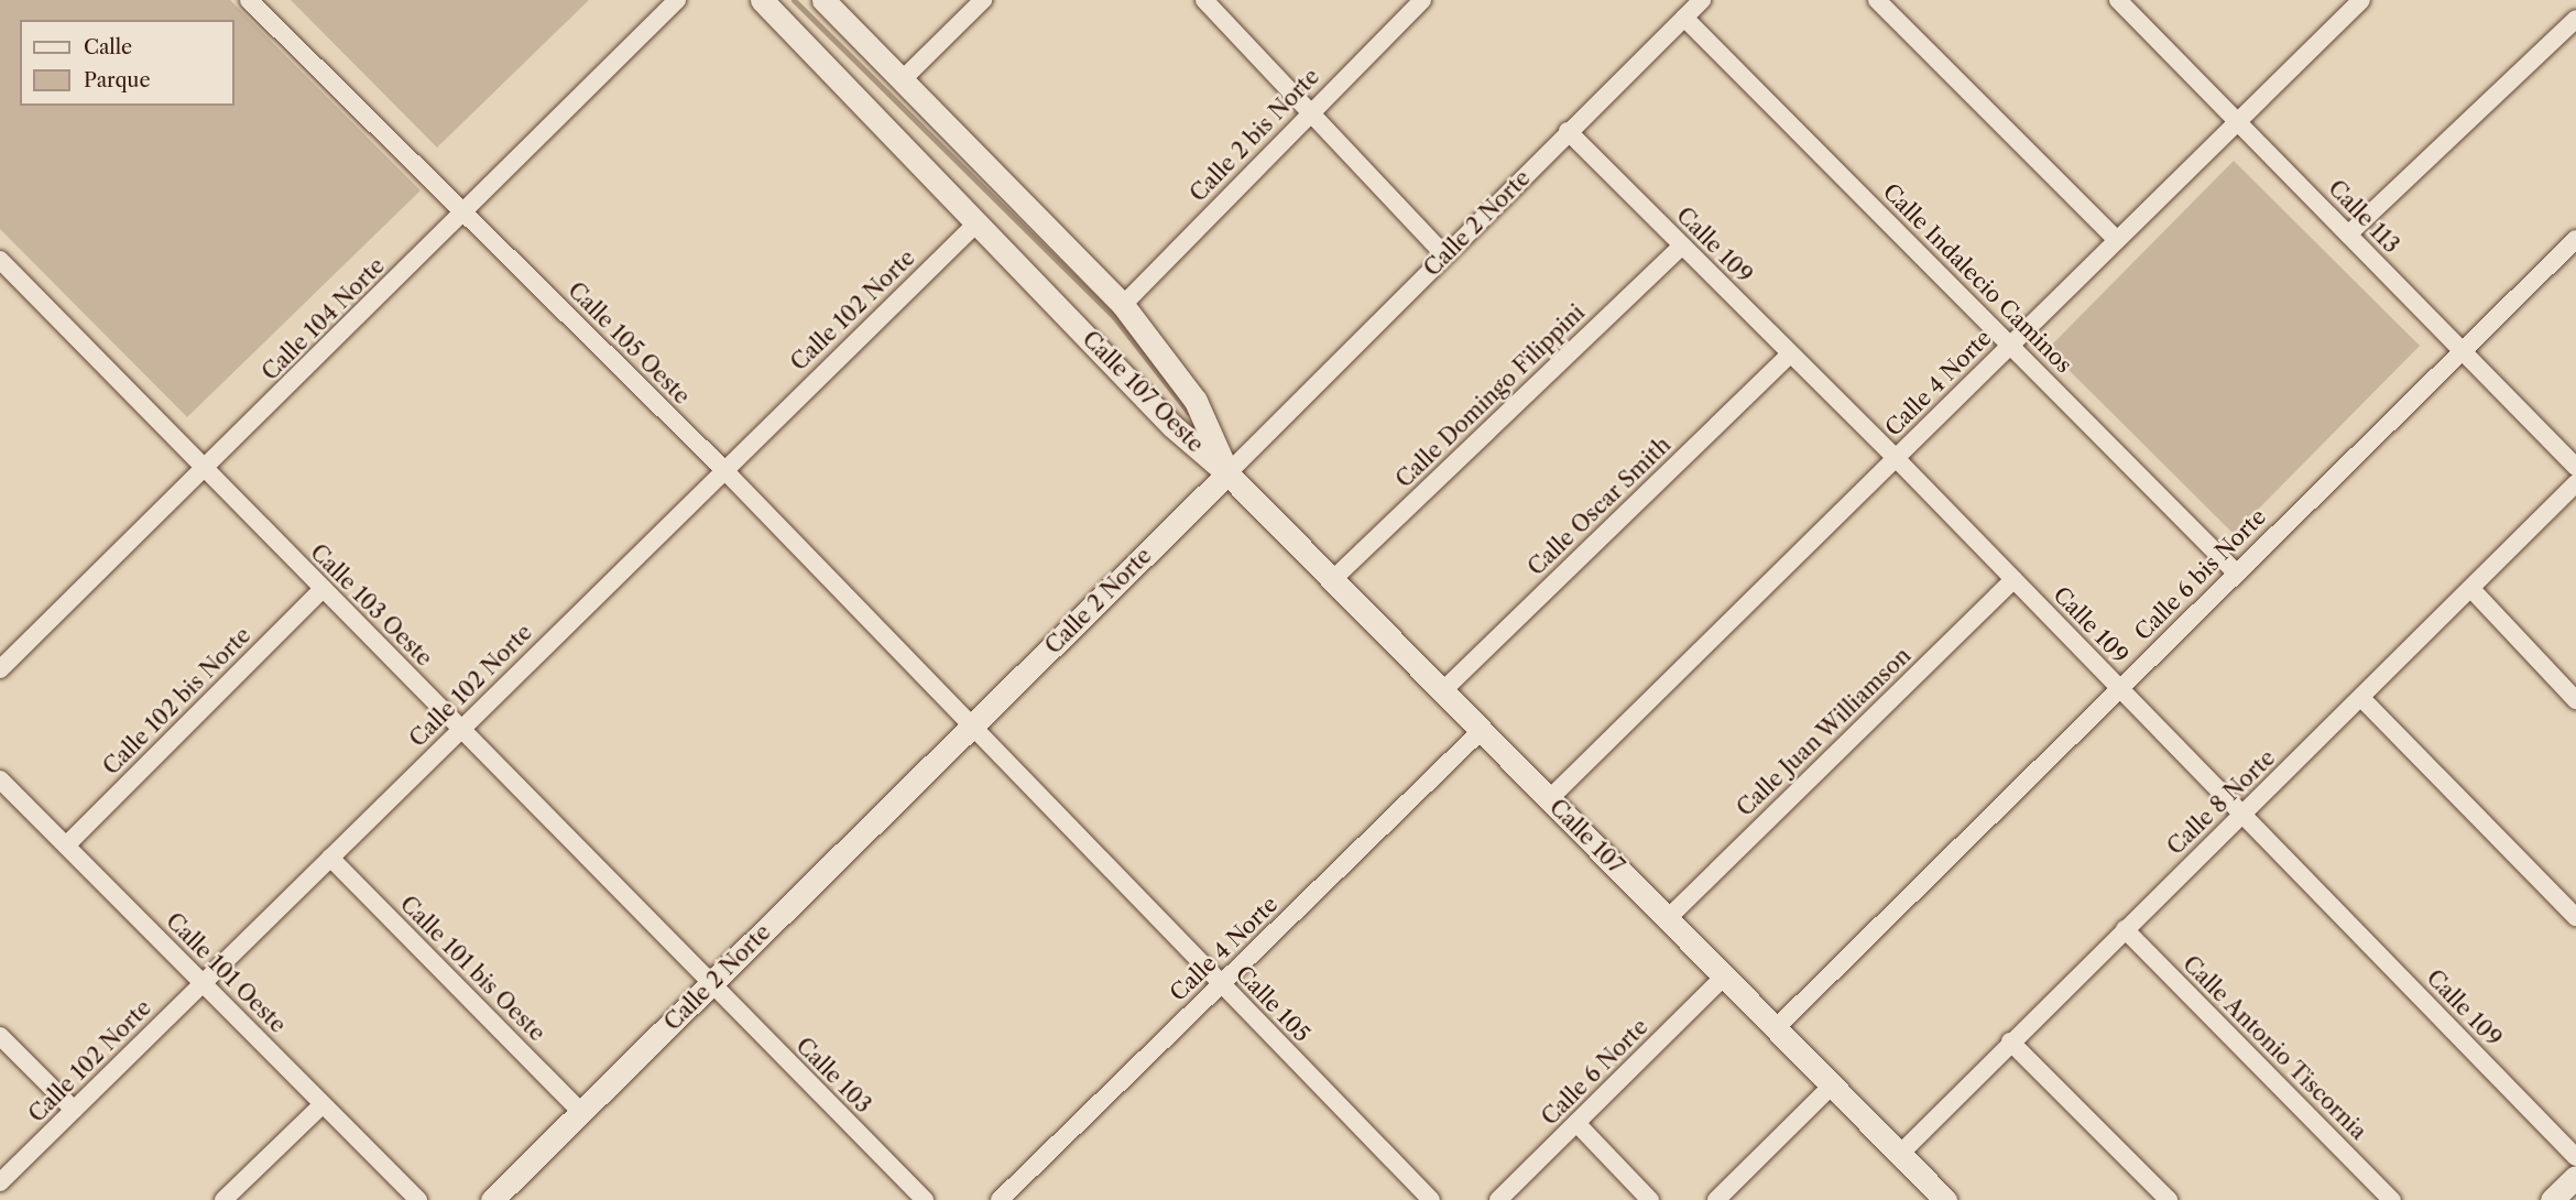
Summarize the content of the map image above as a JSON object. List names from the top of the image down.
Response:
{
  "streets": {
    "street": [
      "Calle 2 bis Norte",
      "Calle 113",
      "Calle 2 Norte",
      "Calle 109",
      "Calle Indalecio Caminos",
      "Calle 102 Norte",
      "Calle 104 Norte",
      "Calle 105 Oeste",
      "Calle 4 Norte",
      "Calle 107 Oeste",
      "Calle Domingo Filippini",
      "Calle Oscar Smith",
      "Calle 6 bis Norte",
      "Calle 103 Oeste",
      "Calle 102 bis Norte",
      "Calle Juan Williamson",
      "Calle 8 Norte",
      "Calle 107",
      "Calle 101 bis Oeste",
      "Calle 101 Oeste",
      "Calle 105",
      "Calle Antonio Tiscornia",
      "Calle 6 Norte",
      "Calle 103"
    ]
  },
  "crossings": [
    ["Calle 2 bis Norte", "Calle 107 Oeste"],
    ["Calle 113", "Calle 4 Norte"],
    ["Calle 113", "Calle 6 bis Norte"],
    ["Calle 2 Norte", "Calle 109"],
    ["Calle 2 Norte", "Calle Indalecio Caminos"],
    ["Calle 2 Norte", "Calle 105 Oeste"],
    ["Calle 2 Norte", "Calle 107 Oeste"],
    ["Calle 2 Norte", "Calle 103 Oeste"],
    ["Calle 2 Norte", "Calle 107"],
    ["Calle 2 Norte", "Calle 101 bis Oeste"],
    ["Calle 2 Norte", "Calle 105"],
    ["Calle 2 Norte", "Calle 103"],
    ["Calle 109", "Calle 4 Norte"],
    ["Calle 109", "Calle Domingo Filippini"],
    ["Calle 109", "Calle Oscar Smith"],
    ["Calle 109", "Calle 6 bis Norte"],
    ["Calle 109", "Calle Juan Williamson"],
    ["Calle 109", "Calle 8 Norte"],
    ["Calle Indalecio Caminos", "Calle 4 Norte"],
    ["Calle Indalecio Caminos", "Calle 6 bis Norte"],
    ["Calle 102 Norte", "Calle 105 Oeste"],
    ["Calle 102 Norte", "Calle 107 Oeste"],
    ["Calle 102 Norte", "Calle 103 Oeste"],
    ["Calle 102 Norte", "Calle 101 bis Oeste"],
    ["Calle 102 Norte", "Calle 101 Oeste"],
    ["Calle 104 Norte", "Calle 105 Oeste"],
    ["Calle 104 Norte", "Calle 103 Oeste"],
    ["Calle 105 Oeste", "Calle 105"],
    ["Calle 4 Norte", "Calle 107"],
    ["Calle 4 Norte", "Calle 105"],
    ["Calle 107 Oeste", "Calle 107"],
    ["Calle Domingo Filippini", "Calle 107"],
    ["Calle Oscar Smith", "Calle 107"],
    ["Calle 6 bis Norte", "Calle 107"],
    ["Calle 103 Oeste", "Calle 102 bis Norte"],
    ["Calle 103 Oeste", "Calle 103"],
    ["Calle 102 bis Norte", "Calle 101 Oeste"],
    ["Calle Juan Williamson", "Calle 107"],
    ["Calle 8 Norte", "Calle 107"],
    ["Calle 8 Norte", "Calle Antonio Tiscornia"],
    ["Calle 107", "Calle 6 Norte"]
  ],
  "legend": ["Calle", "Parque"]
}
